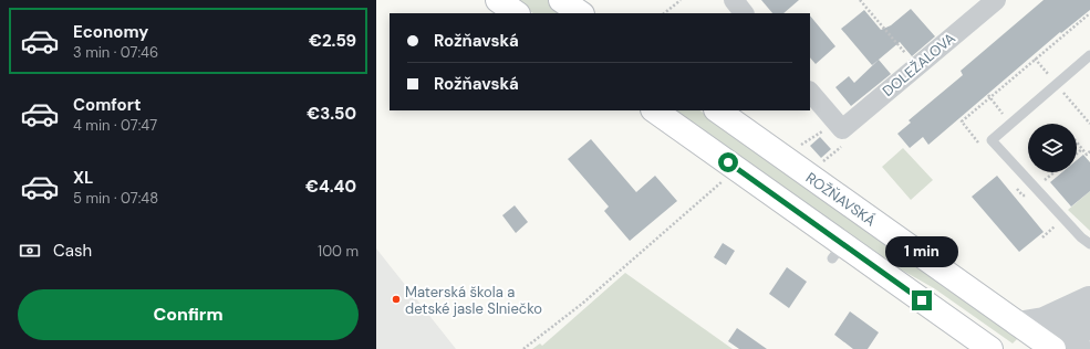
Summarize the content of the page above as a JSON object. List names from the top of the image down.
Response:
{
  "streets": {
    "main road": ["ROŽŇAVSKÁ"],
    "street": ["DOLEŽALOVA"]
  },
  "places": ["Materská škola a detské jasle Slniečko"],
  "page": {
    "list": [
      {
        "name": "Economy",
        "note": "3 min · 07:46",
        "value": "€2.59"
      },
      {
        "name": "Comfort",
        "note": "4 min · 07:47",
        "value": "€3.50"
      },
      {
        "name": "XL",
        "note": "5 min · 07:48",
        "value": "€4.40"
      }
    ],
    "banner": ["Rožňavská", "Rožňavská"],
    "pay": ["Cash", "100 m"],
    "bubble": "1 min",
    "buttons": "Confirm"
  }
}
